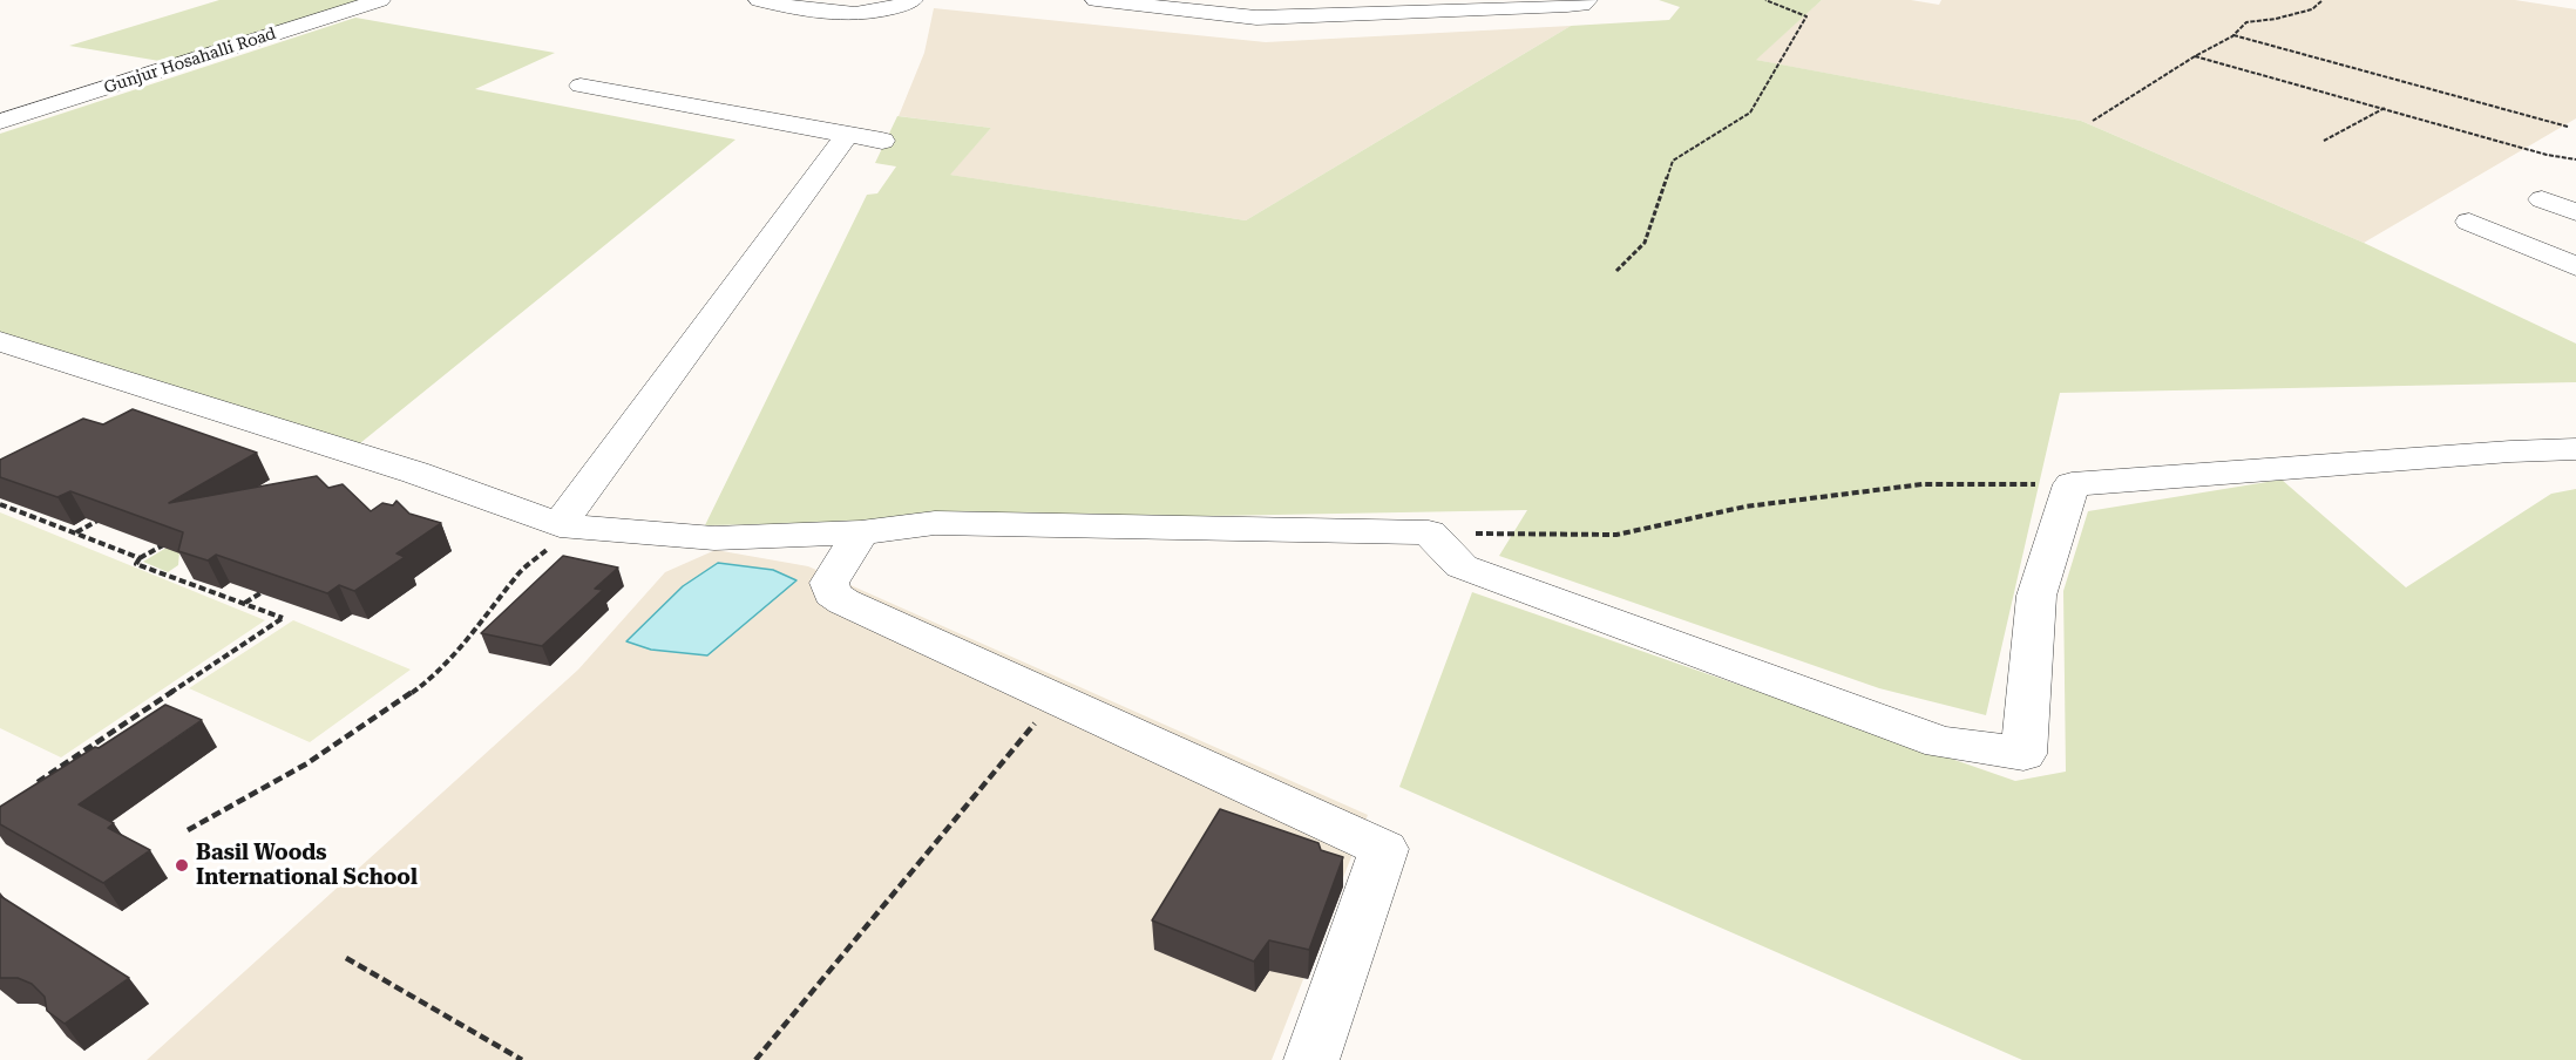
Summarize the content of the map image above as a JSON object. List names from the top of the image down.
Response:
{
  "streets": {
    "street": ["Gunjur Hosahalli Road"]
  },
  "places": ["Basil Woods International School"]
}
